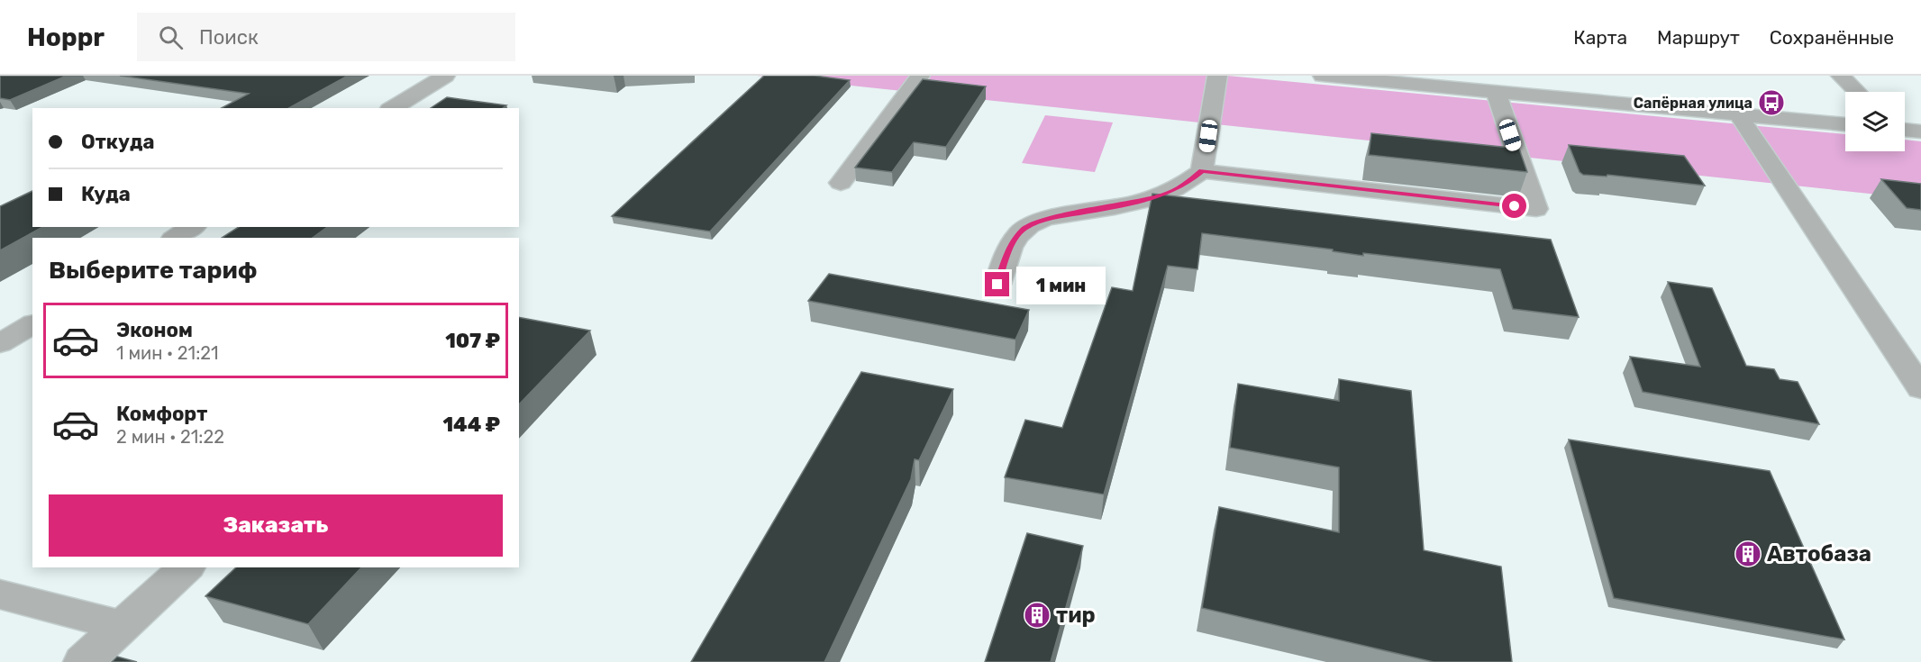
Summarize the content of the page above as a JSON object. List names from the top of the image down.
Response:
{
  "places": {
    "bus stop": ["Сапёрная улица"],
    "building": ["Автобаза", "тир"]
  },
  "page": {
    "header": "Hoppr",
    "search": "Поиск",
    "nav": ["Карта", "Маршрут", "Сохранённые"],
    "banner": ["Откуда", "Куда"],
    "heading": "Выберите тариф",
    "bubble": "1 мин",
    "list": [
      {
        "name": "Эконом",
        "note": "1 мин · 21:21",
        "value": "107 ₽"
      },
      {
        "name": "Комфорт",
        "note": "2 мин · 21:22",
        "value": "144 ₽"
      }
    ],
    "buttons": "Заказать"
  }
}
